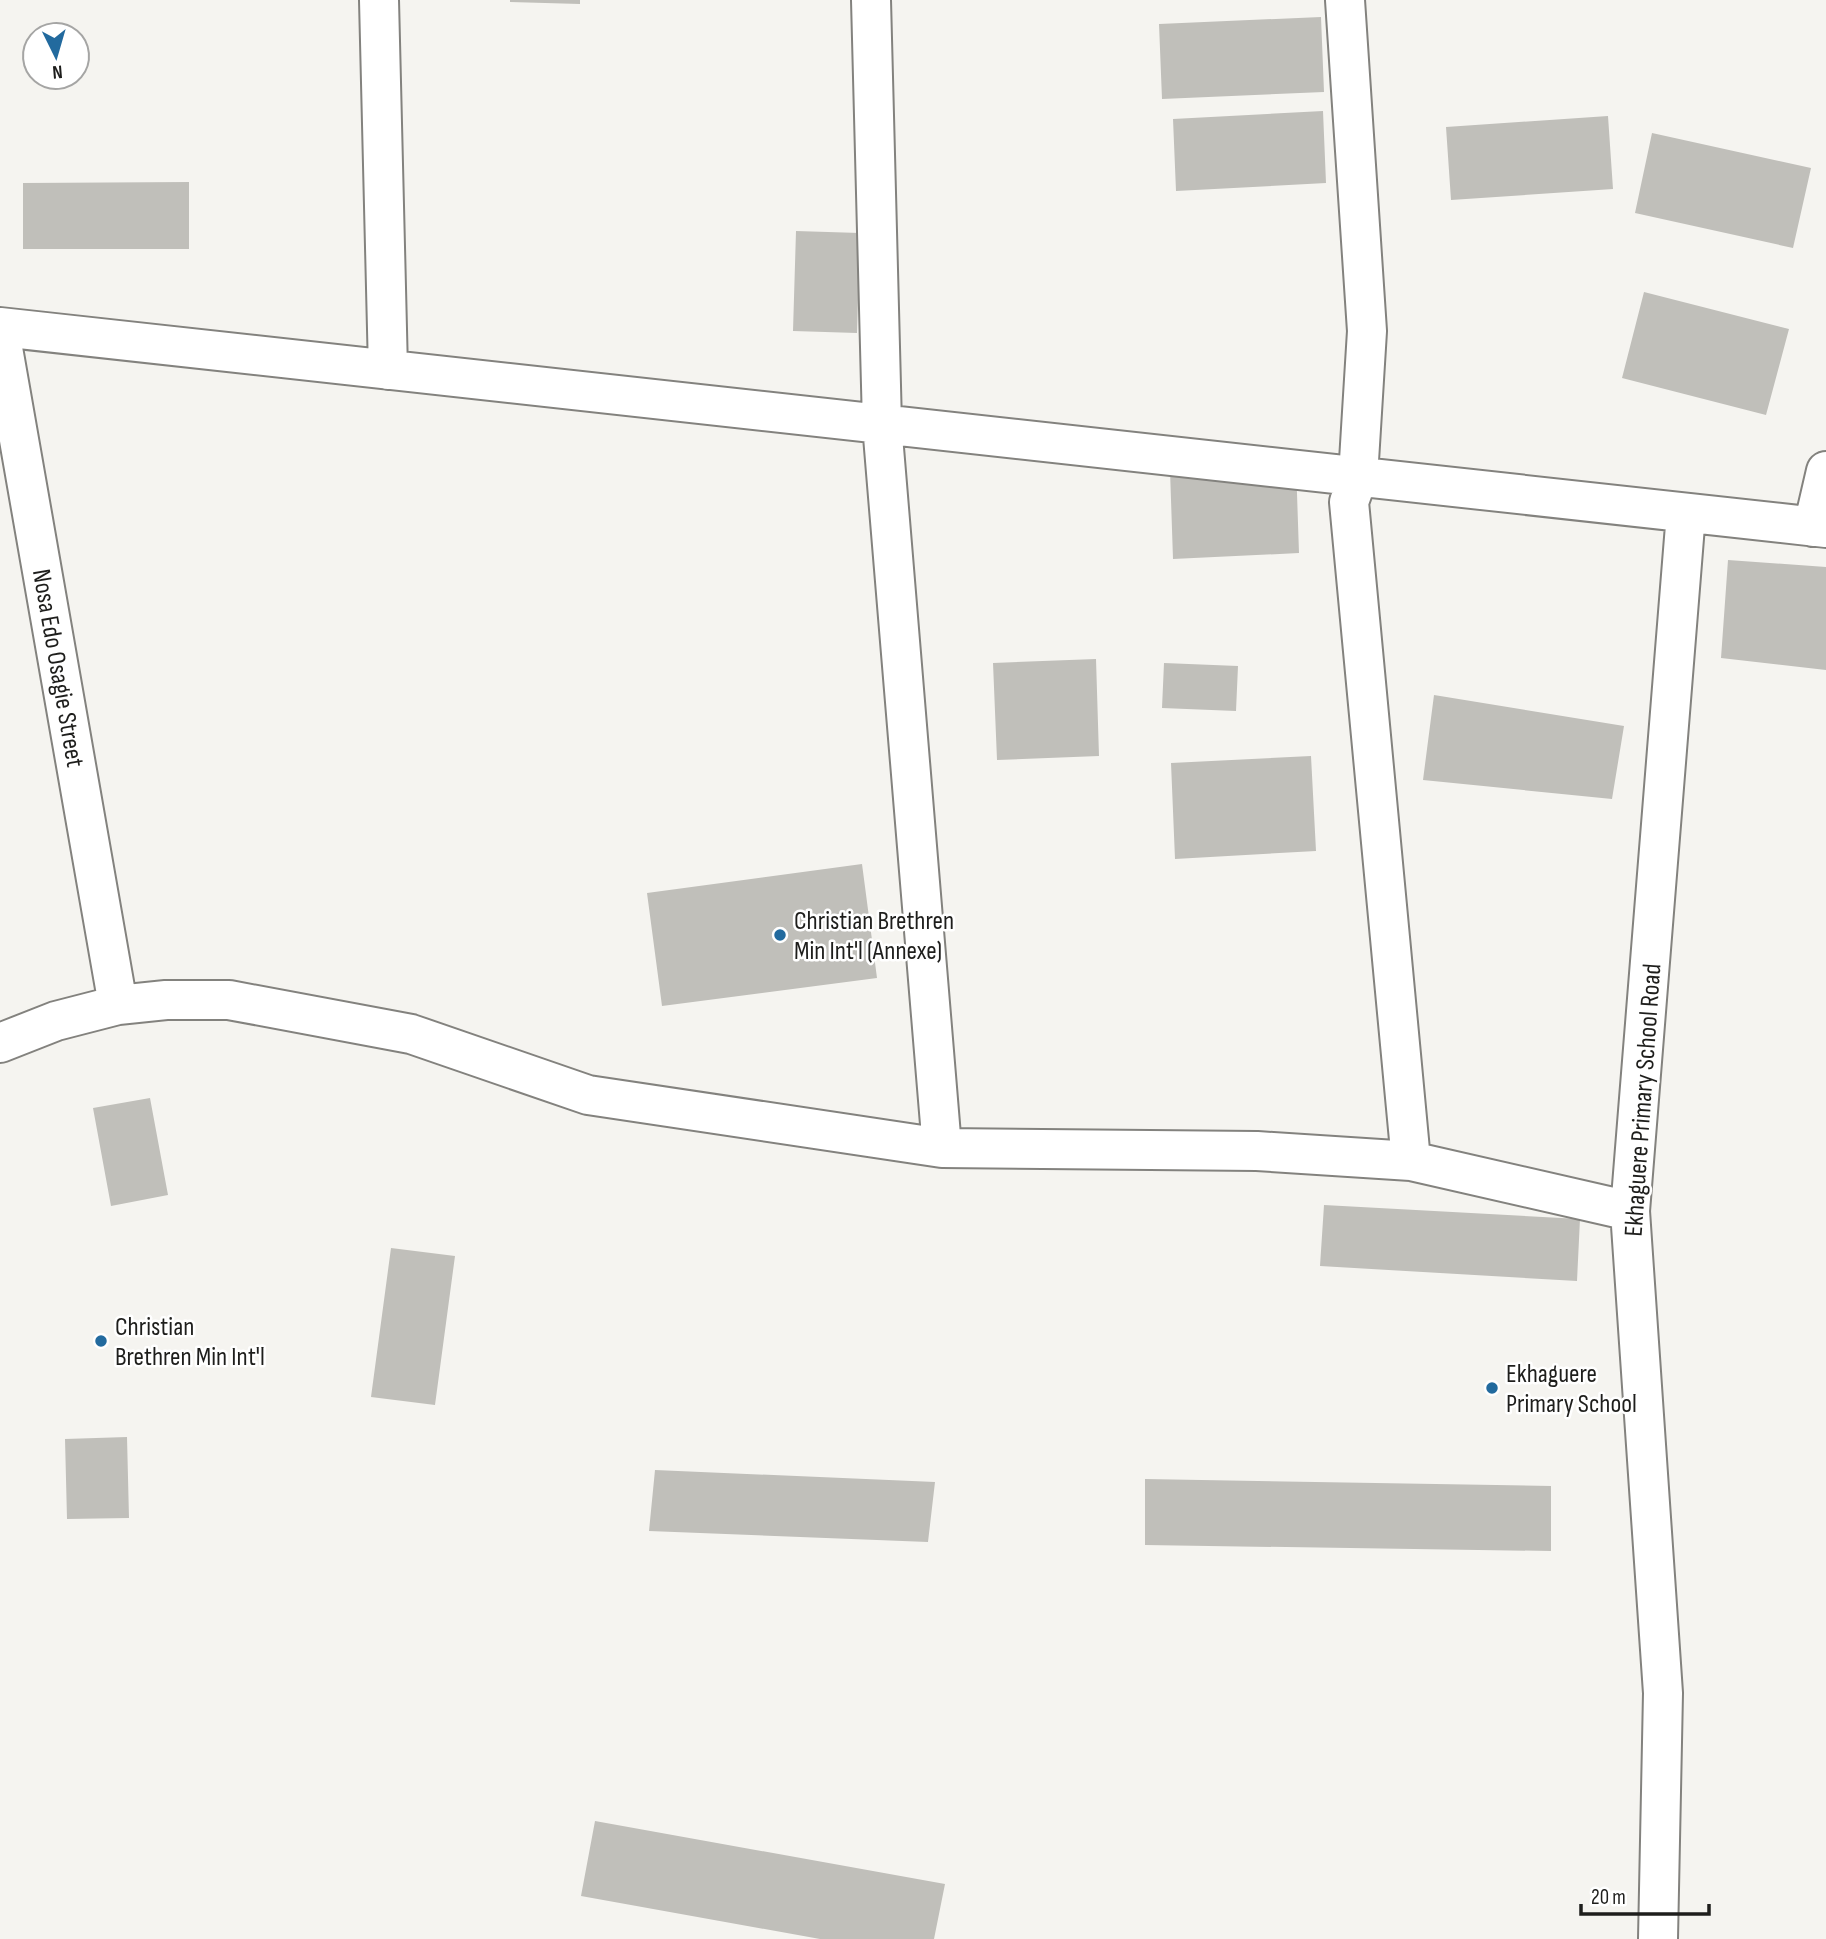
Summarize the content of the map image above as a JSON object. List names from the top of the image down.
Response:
{
  "streets": {
    "street": ["Nosa Edo Osagie Street", "Ekhaguere Primary School Road"]
  },
  "places": ["Christian Brethren Min Int'l (Annexe)", "Christian Brethren Min Int'l", "Ekhaguere Primary School"],
  "scale_bar": "20 m",
  "north": "bottom"
}
